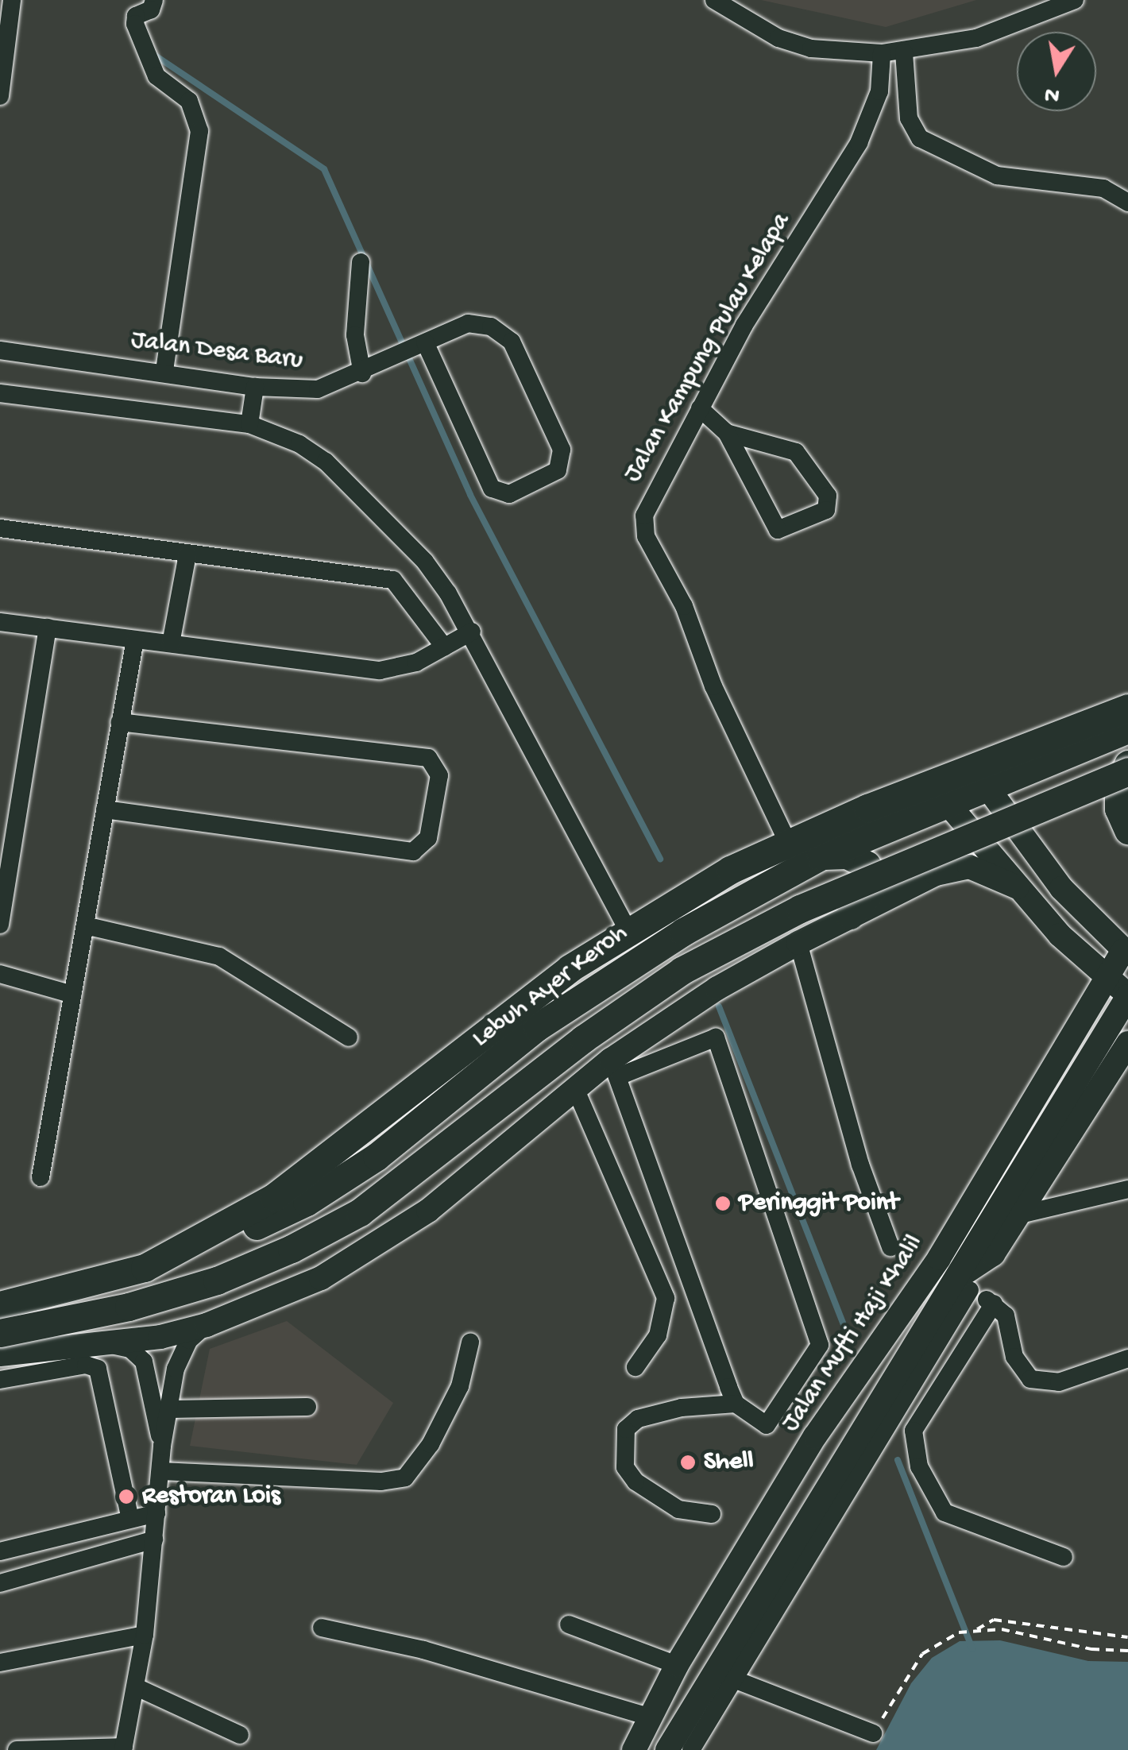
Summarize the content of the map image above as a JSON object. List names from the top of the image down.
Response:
{
  "streets": {
    "highway": ["Lebuh Ayer Keroh"],
    "main road": ["Jalan Mufti Haji Khalil"],
    "street": ["Jalan Kampung Pulau Kelapa", "Jalan Desa Baru"]
  },
  "crossings": [
    ["Jalan Kampung Pulau Kelapa", "Lebuh Ayer Keroh"]
  ],
  "places": ["Peringgit Point", "Shell", "Restoran Lois"],
  "north": "bottom"
}
